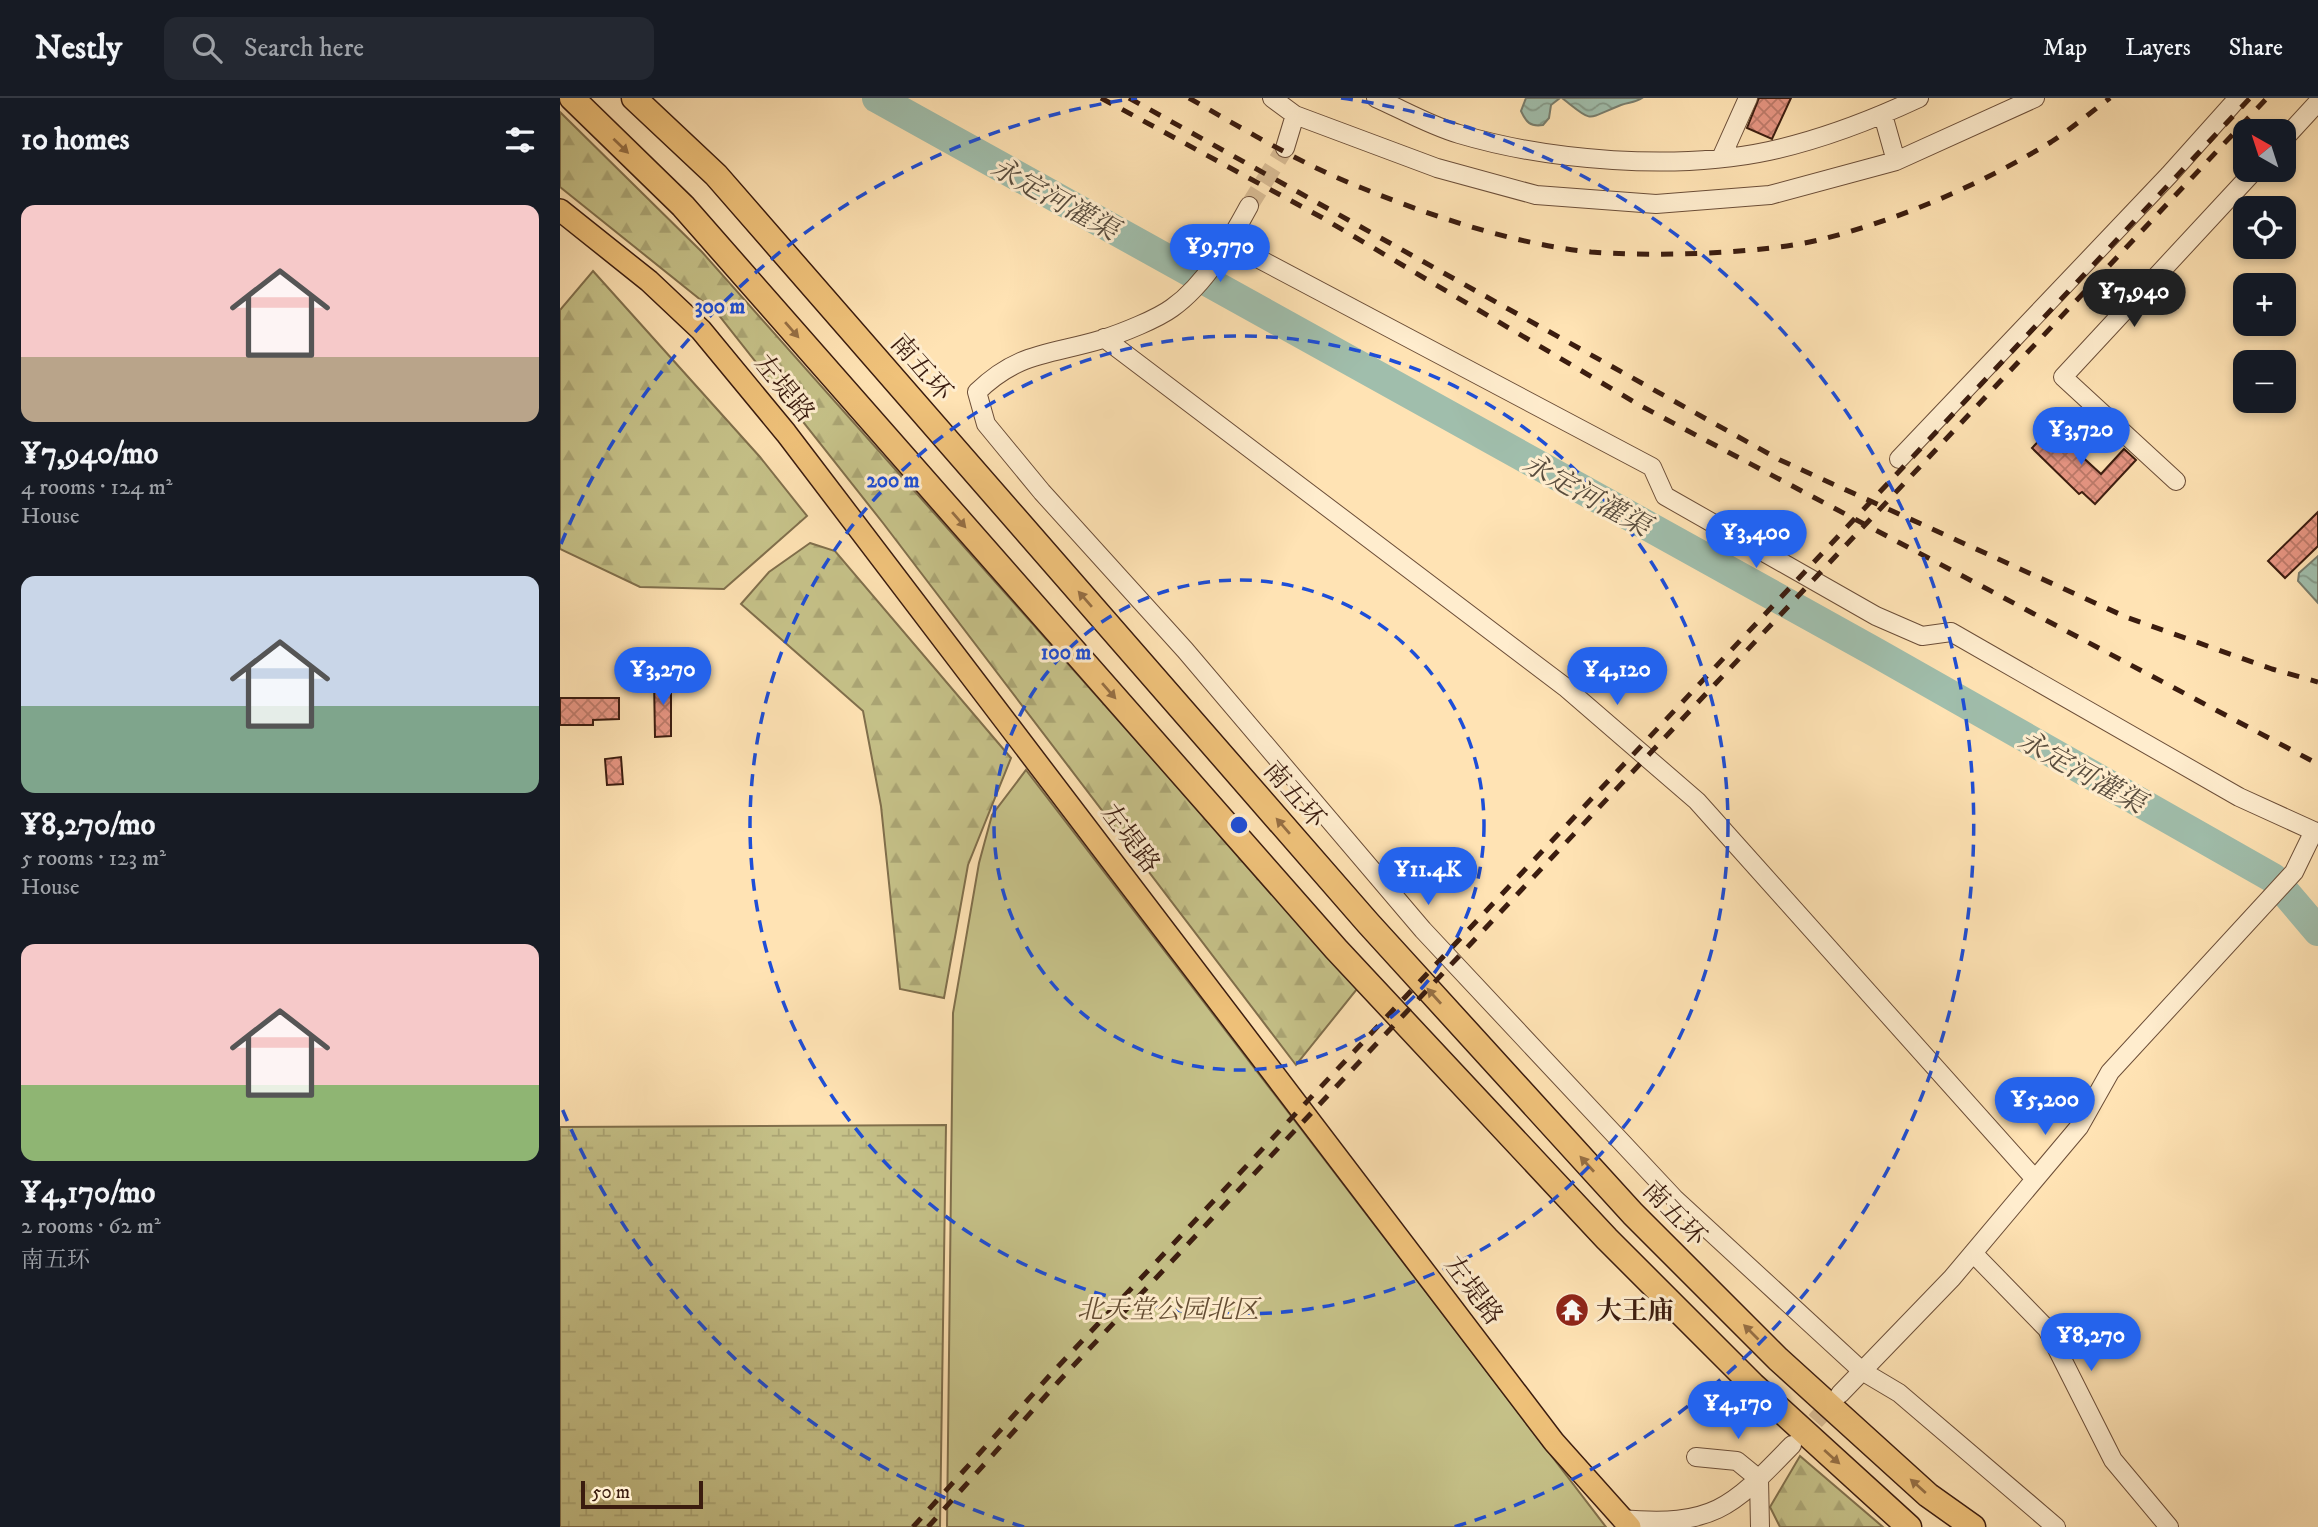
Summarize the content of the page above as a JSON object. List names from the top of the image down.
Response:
{
  "streets": {
    "highway": ["南五环"],
    "main road": ["左堤路"]
  },
  "water": ["永定河灌渠"],
  "parks": ["北天堂公园北区"],
  "places": {
    "temple": ["大王庙"]
  },
  "scale_bar": "50 m",
  "north": "top left",
  "page": {
    "header": "Nestly",
    "search": "Search here",
    "nav": ["Map", "Layers", "Share"],
    "heading": "10 homes",
    "map_buttons": ["+", "−"],
    "list": [
      {
        "name": "¥7,940/mo",
        "note": "4 rooms · 124 m² · House"
      },
      {
        "name": "¥8,270/mo",
        "note": "5 rooms · 123 m² · House"
      },
      {
        "name": "¥4,170/mo",
        "note": "2 rooms · 62 m² · 南五环"
      }
    ],
    "price": [
      "¥9,770",
      "¥7,940",
      "¥3,720",
      "¥3,400",
      "¥3,270",
      "¥4,120",
      "¥11.4K",
      "¥5,200",
      "¥8,270",
      "¥4,170"
    ],
    "scale": "50 m"
  },
  "rings": ["300 m", "200 m", "100 m"]
}
